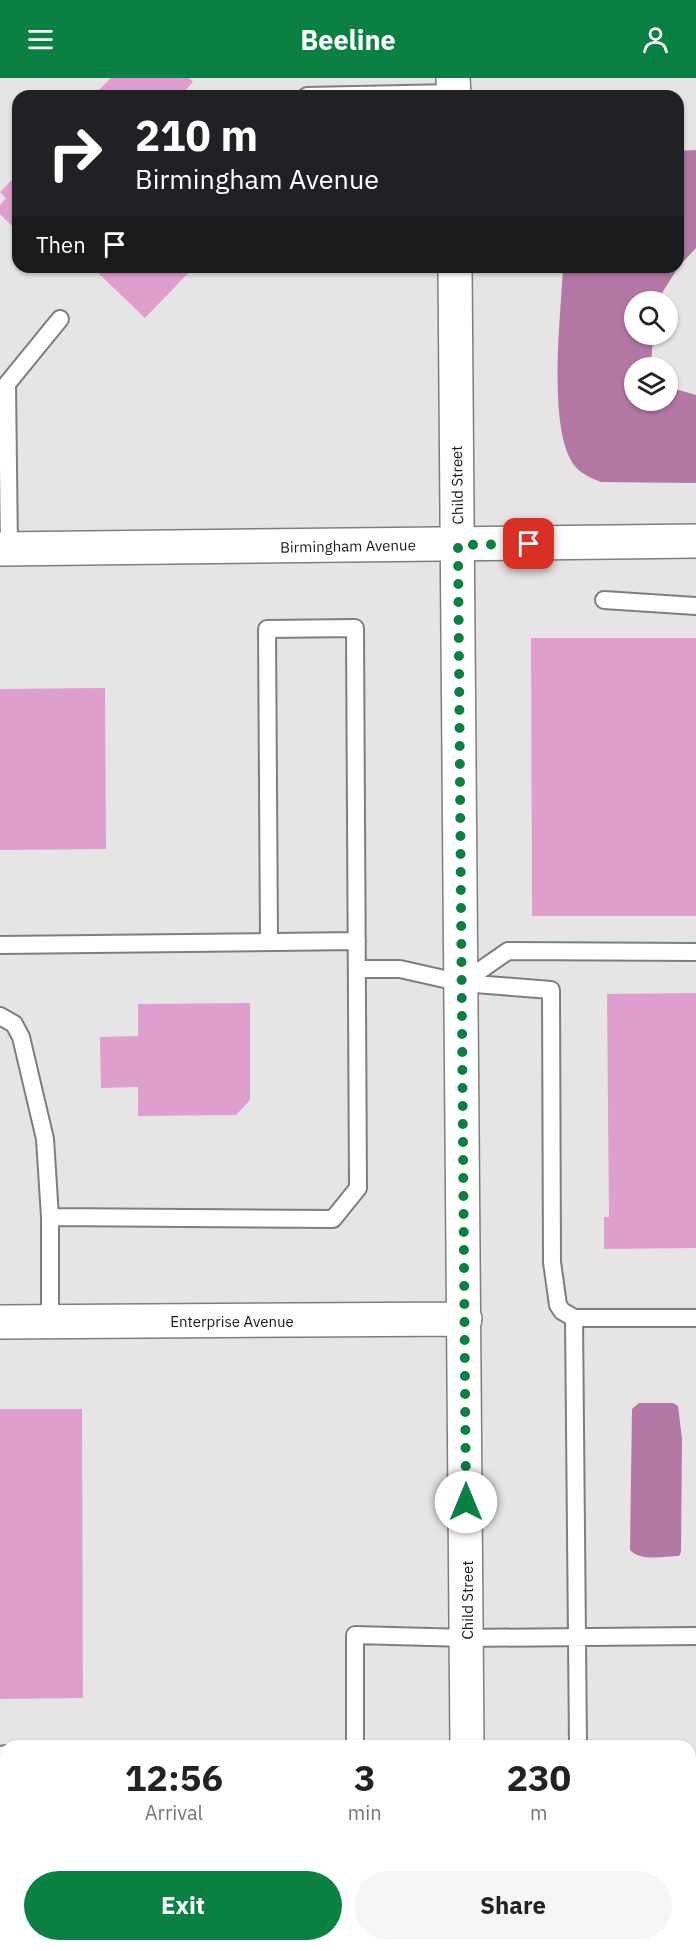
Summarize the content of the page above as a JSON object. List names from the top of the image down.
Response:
{
  "streets": {
    "street": ["Child Street", "Birmingham Avenue", "Enterprise Avenue"]
  },
  "crossings": [
    ["Child Street", "Birmingham Avenue"],
    ["Child Street", "Enterprise Avenue"]
  ],
  "page": {
    "header": "Beeline",
    "turn": ["210 m", "Birmingham Avenue"],
    "then": "Then",
    "eta": [
      "12:56",
      "Arrival",
      "3",
      "min",
      "230",
      "m"
    ],
    "buttons": ["Exit", "Share"]
  }
}
